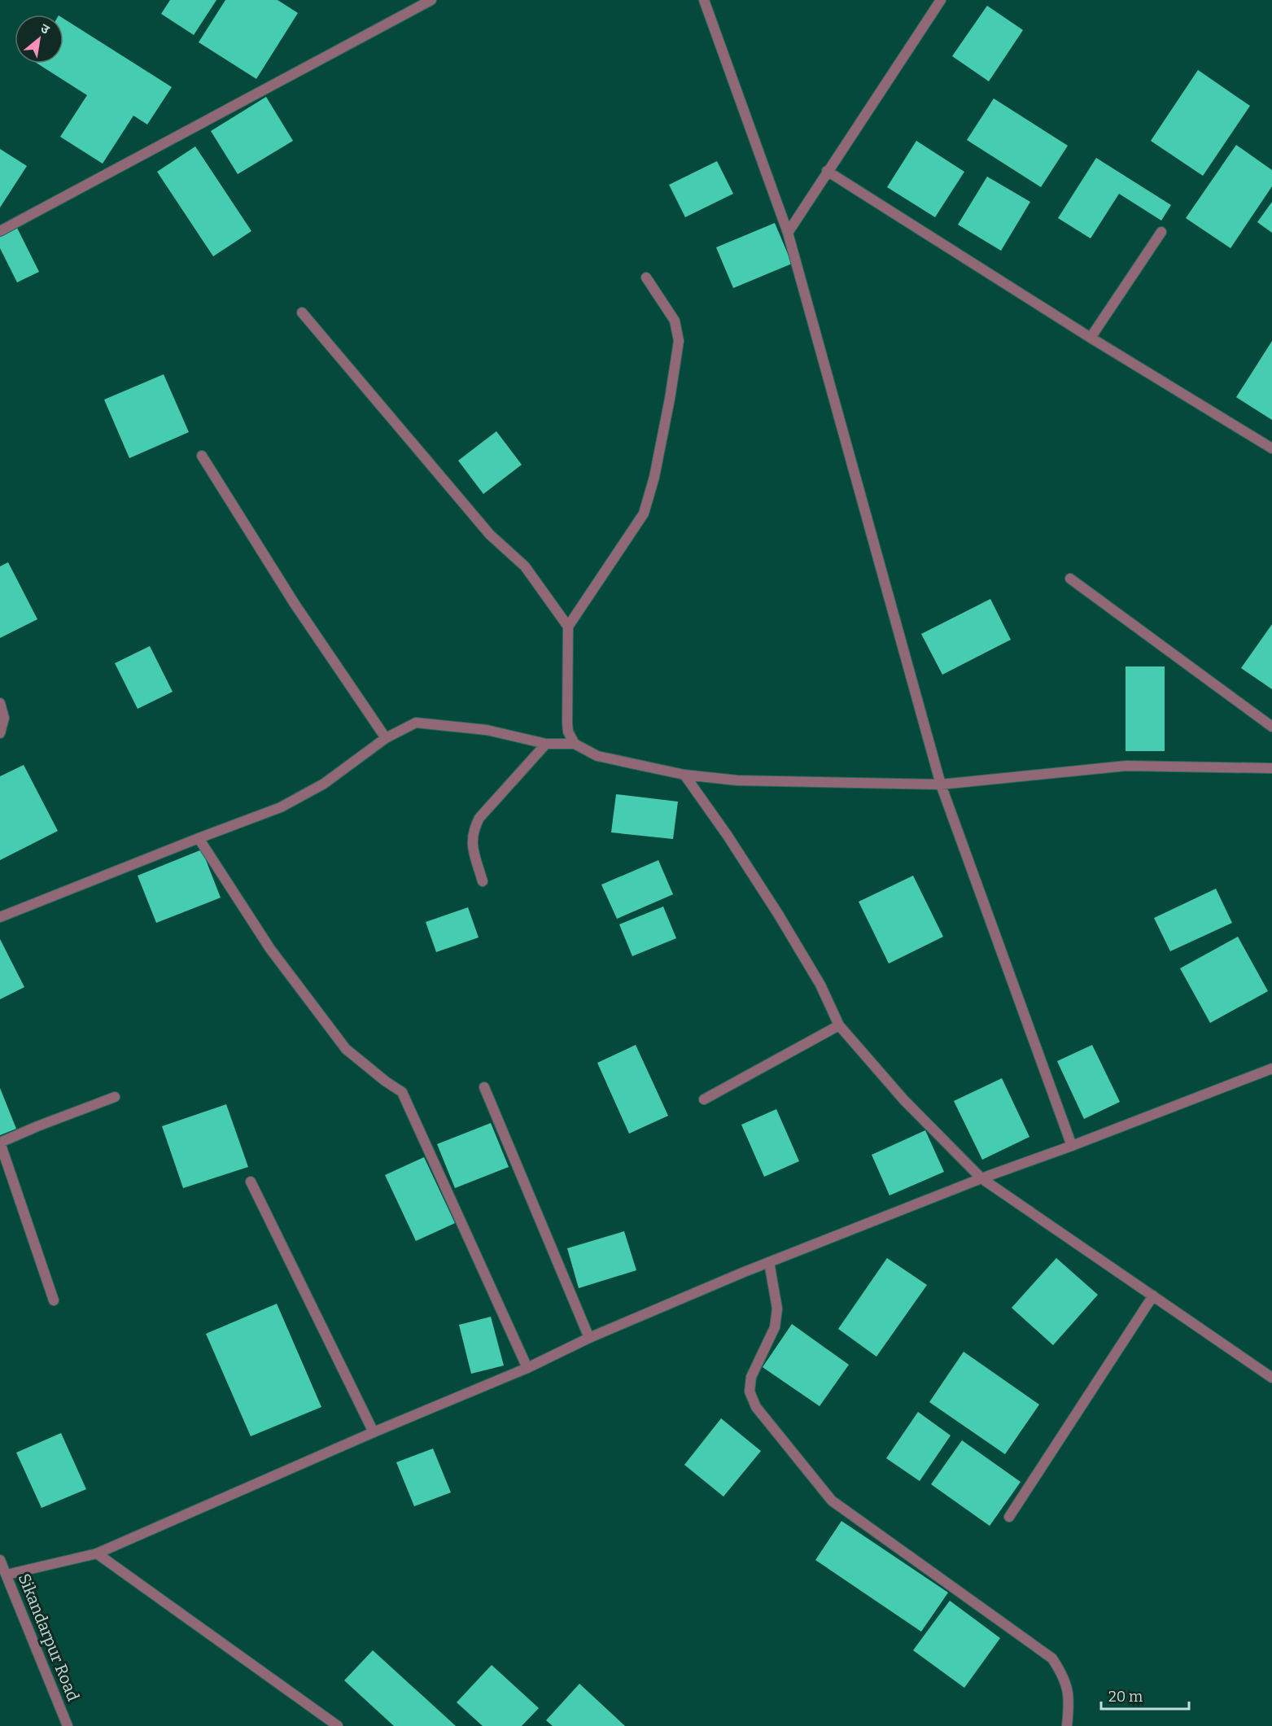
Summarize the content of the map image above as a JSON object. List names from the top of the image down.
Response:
{
  "streets": {
    "street": ["Sikandarpur Road"]
  },
  "scale_bar": "20 m",
  "north": "top right"
}
